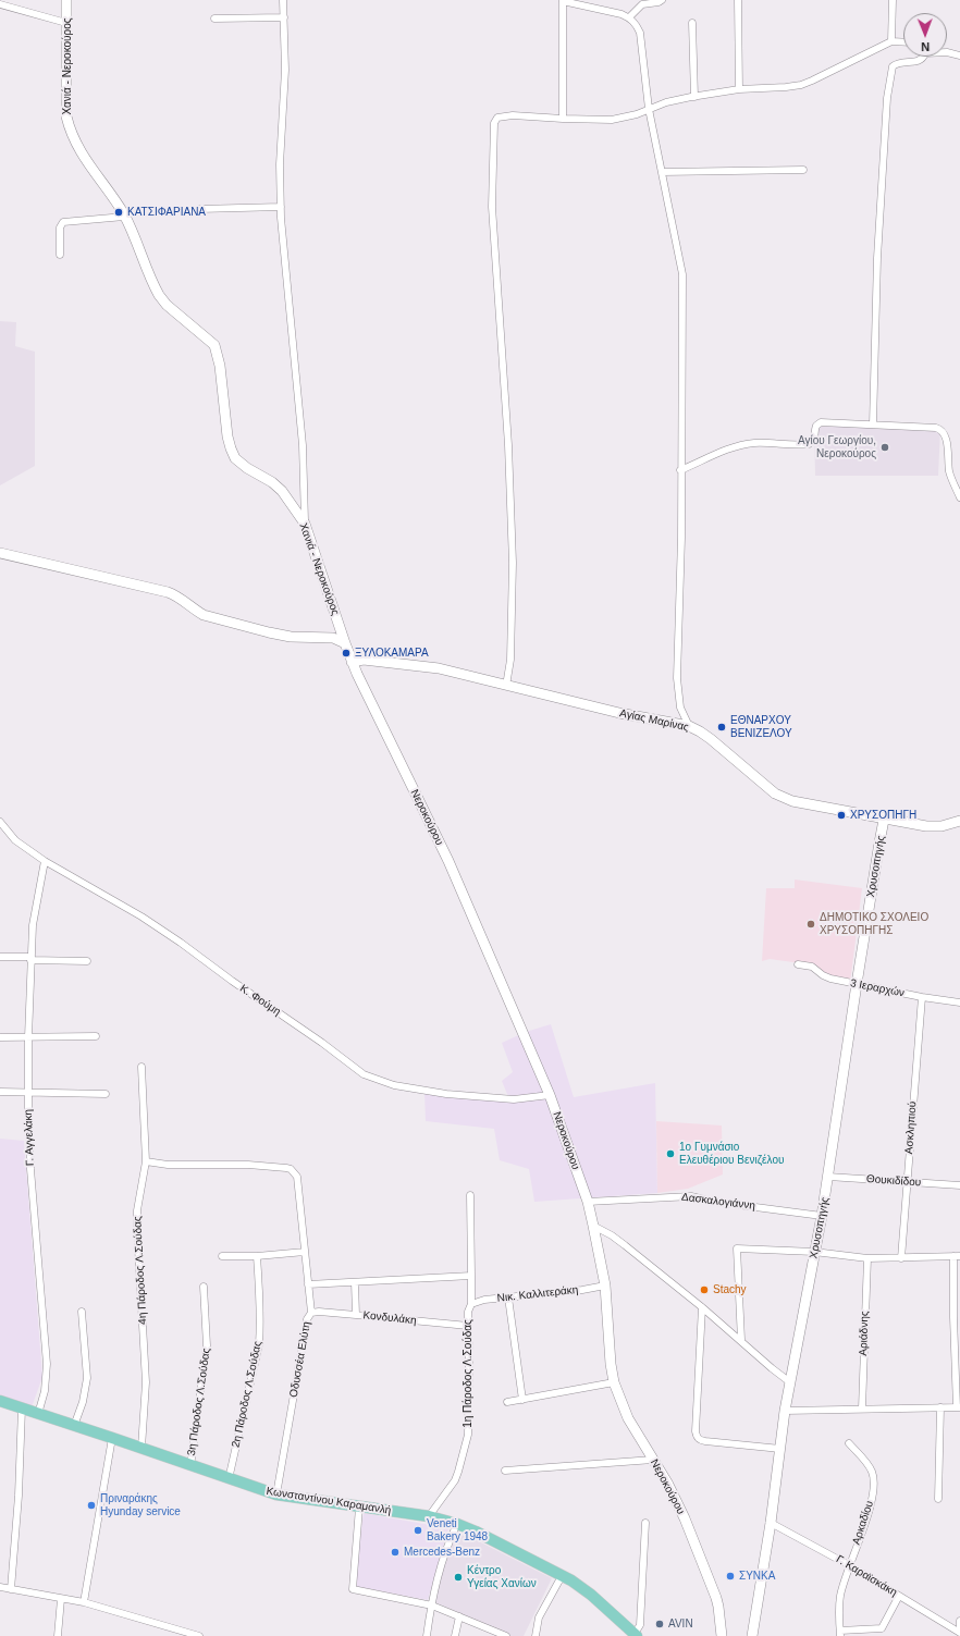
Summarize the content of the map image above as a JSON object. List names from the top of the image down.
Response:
{
  "streets": {
    "main road": [
      "Χανιά - Νεροκούρος",
      "Αγίας Μαρίνας",
      "Νεροκούρου",
      "Χρυσοπηγής",
      "Κωνσταντίνου Καραμανλή"
    ],
    "street": [
      "3 Ιεραρχών",
      "Κ. Φούμη",
      "Ασκληπιού",
      "Γ. Αγγελάκη",
      "Θουκιδίδου",
      "Δασκαλογιάννη",
      "4η Πάροδος Λ.Σούδας",
      "Νικ. Καλλιτεράκη",
      "Κονδυλάκη",
      "Αριάδνης",
      "Οδυσσέα Ελύτη",
      "1η Πάροδος Λ.Σούδας",
      "2η Πάροδος Λ.Σούδας",
      "3η Πάροδος Λ.Σούδας",
      "Αρκαδίου",
      "Γ. Καραϊσκάκη"
    ]
  },
  "crossings": [
    ["Χανιά - Νεροκούρος", "Αγίας Μαρίνας"],
    ["Χανιά - Νεροκούρος", "Νεροκούρου"],
    ["Αγίας Μαρίνας", "Νεροκούρου"],
    ["Αγίας Μαρίνας", "Χρυσοπηγής"],
    ["Νεροκούρου", "Κ. Φούμη"],
    ["Νεροκούρου", "Δασκαλογιάννη"],
    ["Νεροκούρου", "Νικ. Καλλιτεράκη"],
    ["Χρυσοπηγής", "3 Ιεραρχών"],
    ["Χρυσοπηγής", "Θουκιδίδου"],
    ["Χρυσοπηγής", "Δασκαλογιάννη"],
    ["Χρυσοπηγής", "Γ. Καραϊσκάκη"],
    ["3 Ιεραρχών", "Ασκληπιού"],
    ["Κ. Φούμη", "Γ. Αγγελάκη"],
    ["Ασκληπιού", "Θουκιδίδου"],
    ["Γ. Αγγελάκη", "Κωνσταντίνου Καραμανλή"],
    ["4η Πάροδος Λ.Σούδας", "Οδυσσέα Ελύτη"],
    ["4η Πάροδος Λ.Σούδας", "Κωνσταντίνου Καραμανλή"],
    ["Νικ. Καλλιτεράκη", "1η Πάροδος Λ.Σούδας"],
    ["Κονδυλάκη", "Οδυσσέα Ελύτη"],
    ["Κονδυλάκη", "1η Πάροδος Λ.Σούδας"],
    ["Οδυσσέα Ελύτη", "Κωνσταντίνου Καραμανλή"],
    ["1η Πάροδος Λ.Σούδας", "Κωνσταντίνου Καραμανλή"],
    ["2η Πάροδος Λ.Σούδας", "Κωνσταντίνου Καραμανλή"],
    ["3η Πάροδος Λ.Σούδας", "Κωνσταντίνου Καραμανλή"],
    ["Αρκαδίου", "Γ. Καραϊσκάκη"]
  ],
  "places": [
    "ΚΑΤΣΙΦΑΡΙΑΝΑ",
    "Αγίου Γεωργίου, Νεροκούρος",
    "ΞΥΛΟΚΑΜΑΡΑ",
    "ΕΘΝΑΡΧΟΥ ΒΕΝΙΖΕΛΟΥ",
    "ΧΡΥΣΟΠΗΓΗ",
    "ΔΗΜΟΤΙΚΟ ΣΧΟΛΕΙΟ ΧΡΥΣΟΠΗΓΗΣ",
    "1ο Γυμνάσιο Ελευθέριου Βενιζέλου",
    "Stachy",
    "Πριναράκης Hyunday service",
    "Veneti Bakery 1948",
    "Mercedes-Benz",
    "ΣΥΝΚΑ",
    "Κέντρο Υγείας Χανίων",
    "AVIN"
  ],
  "north": "bottom"
}
